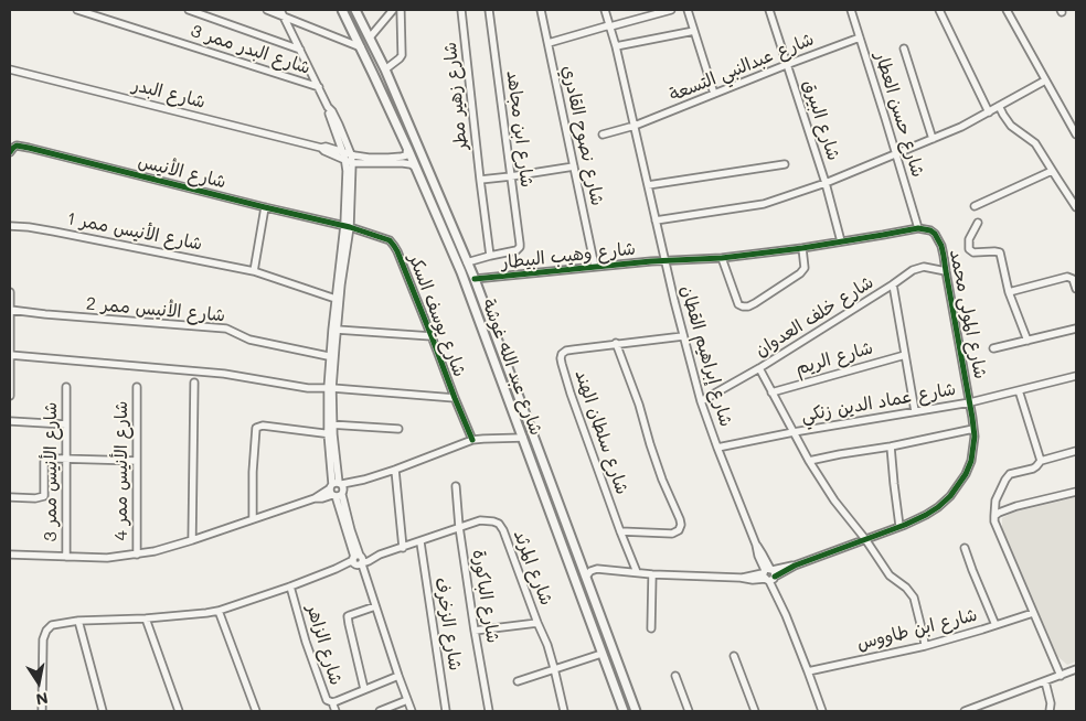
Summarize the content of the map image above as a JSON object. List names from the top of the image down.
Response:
{
  "streets": {
    "main road": ["شارع عبد الله غوشة"],
    "street": [
      "شارع البدر ممر 3",
      "شارع عبدالنبي التسعة",
      "شارع البدر",
      "شارع زهير مطر",
      "شارع حسن العطار",
      "شارع البيرق",
      "شارع ابن مجاهد",
      "شارع نصوح القادري",
      "شارع الأنيس",
      "شارع الأنيس ممر 1",
      "شارع وهيب البيطار",
      "شارع الأنيس ممر 2",
      "شارع المولى محمد",
      "شارع يوسف السكر",
      "شارع خلف العدوان",
      "شارع إبراهيم القطان",
      "شارع الريم",
      "شارع عماد الدين زنكي",
      "شارع سلطان الهند",
      "شارع الأنيس ممر 4",
      "شارع الأنيس ممر 3",
      "شارع المرثد",
      "شارع الباكورة",
      "شارع الزخرف",
      "شارع ابن طاووس",
      "شارع الزاهر"
    ]
  },
  "crossings": [
    ["شارع عبدالنبي التسعة", "شارع حسن العطار"],
    ["شارع عبدالنبي التسعة", "شارع البيرق"],
    ["شارع عبدالنبي التسعة", "شارع إبراهيم القطان"],
    ["شارع البدر", "شارع عبد الله غوشة"],
    ["شارع زهير مطر", "شارع ابن مجاهد"],
    ["شارع حسن العطار", "شارع المولى محمد"],
    ["شارع نصوح القادري", "شارع وهيب البيطار"],
    ["شارع الأنيس", "شارع يوسف السكر"],
    ["شارع وهيب البيطار", "شارع إبراهيم القطان"],
    ["شارع وهيب البيطار", "شارع عبد الله غوشة"],
    ["شارع المولى محمد", "شارع خلف العدوان"],
    ["شارع المولى محمد", "شارع إبراهيم القطان"],
    ["شارع المولى محمد", "شارع عماد الدين زنكي"],
    ["شارع خلف العدوان", "شارع إبراهيم القطان"],
    ["شارع إبراهيم القطان", "شارع عماد الدين زنكي"],
    ["شارع إبراهيم القطان", "شارع سلطان الهند"],
    ["شارع إبراهيم القطان", "شارع ابن طاووس"],
    ["شارع المرثد", "شارع الباكورة"],
    ["شارع المرثد", "شارع الزخرف"],
    ["شارع المرثد", "شارع الزاهر"]
  ],
  "north": "bottom"
}
